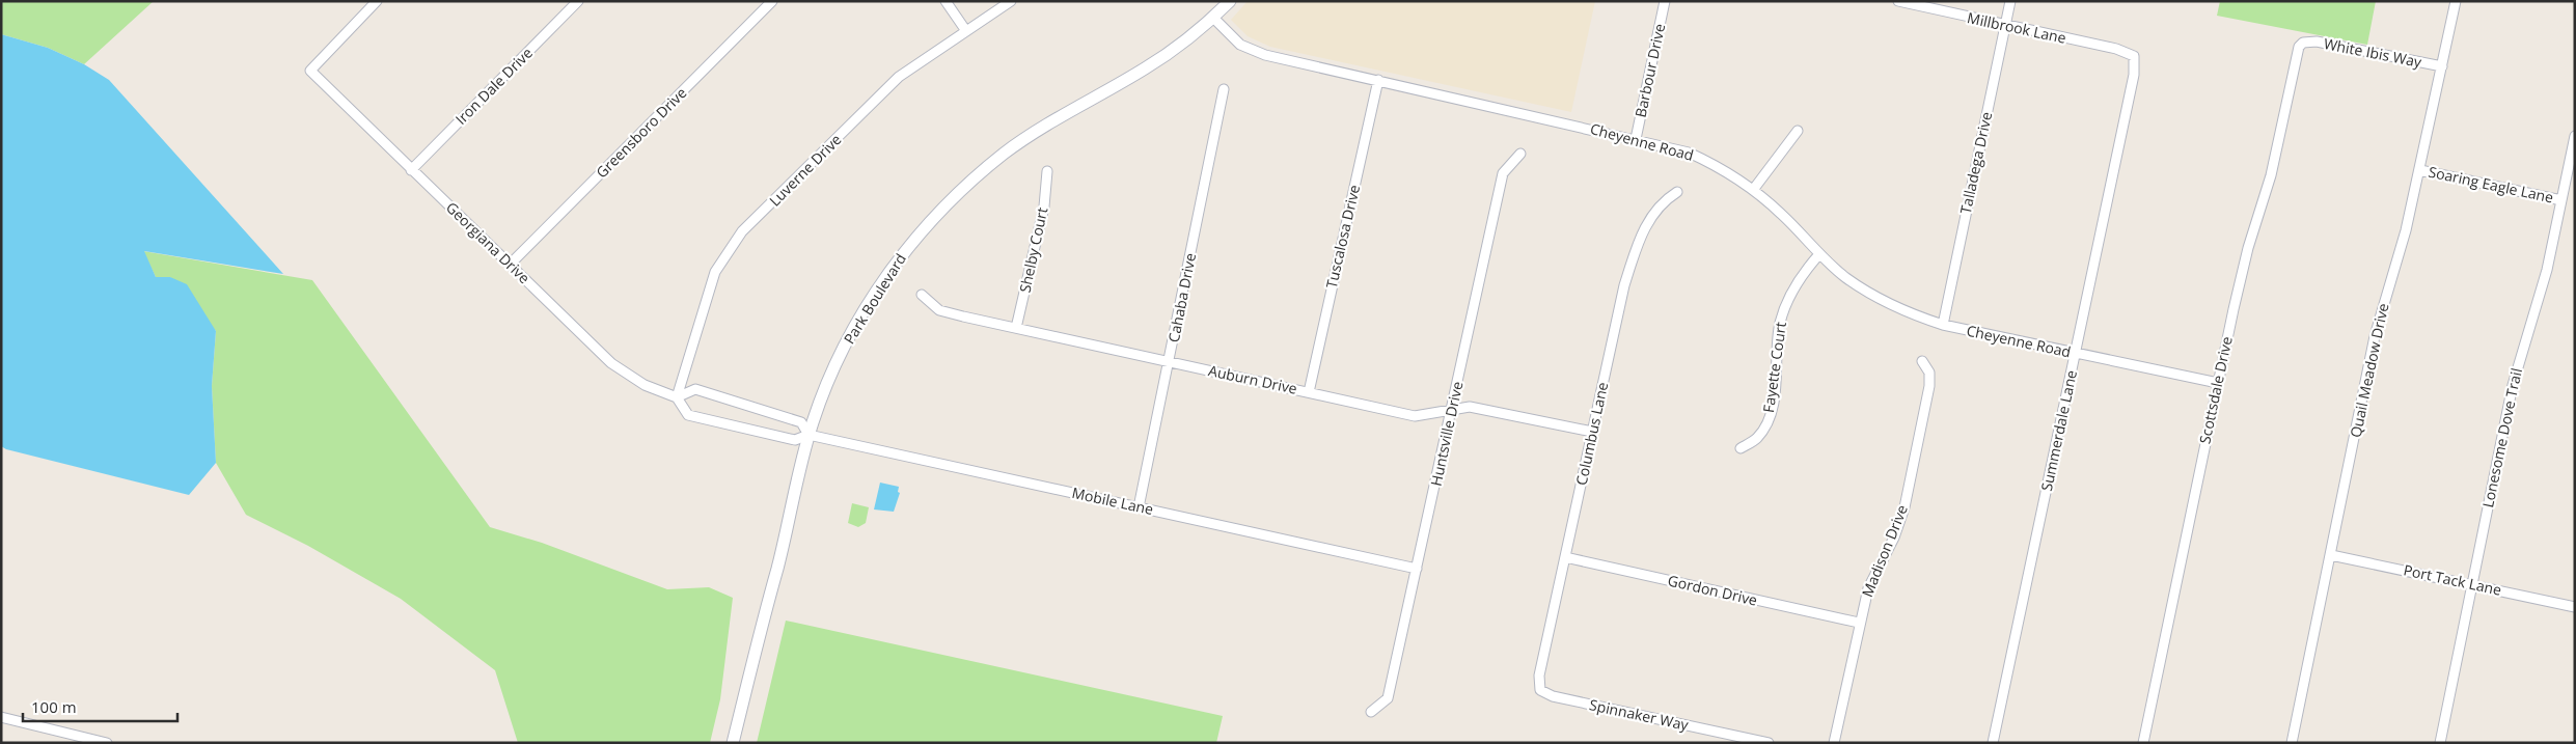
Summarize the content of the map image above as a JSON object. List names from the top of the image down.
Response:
{
  "streets": {
    "main road": ["Park Boulevard"],
    "street": [
      "Millbrook Lane",
      "White Ibis Way",
      "Barbour Drive",
      "Iron Dale Drive",
      "Greensboro Drive",
      "Cheyenne Road",
      "Talladega Drive",
      "Luverne Drive",
      "Soaring Eagle Lane",
      "Tuscalosa Drive",
      "Georgiana Drive",
      "Shelby Court",
      "Cahaba Drive",
      "Fayette Court",
      "Quail Meadow Drive",
      "Auburn Drive",
      "Scottsdale Drive",
      "Summerdale Lane",
      "Huntsville Drive",
      "Columbus Lane",
      "Lonesome Dove Trail",
      "Mobile Lane",
      "Madison Drive",
      "Port Tack Lane",
      "Gordon Drive",
      "Spinnaker Way"
    ]
  },
  "crossings": [
    ["Millbrook Lane", "Talladega Drive"],
    ["Millbrook Lane", "Summerdale Lane"],
    ["White Ibis Way", "Quail Meadow Drive"],
    ["White Ibis Way", "Scottsdale Drive"],
    ["Barbour Drive", "Cheyenne Road"],
    ["Iron Dale Drive", "Georgiana Drive"],
    ["Greensboro Drive", "Georgiana Drive"],
    ["Cheyenne Road", "Talladega Drive"],
    ["Cheyenne Road", "Tuscalosa Drive"],
    ["Cheyenne Road", "Park Boulevard"],
    ["Cheyenne Road", "Fayette Court"],
    ["Cheyenne Road", "Scottsdale Drive"],
    ["Cheyenne Road", "Summerdale Lane"],
    ["Luverne Drive", "Georgiana Drive"],
    ["Soaring Eagle Lane", "Quail Meadow Drive"],
    ["Soaring Eagle Lane", "Lonesome Dove Trail"],
    ["Tuscalosa Drive", "Auburn Drive"],
    ["Georgiana Drive", "Park Boulevard"],
    ["Georgiana Drive", "Mobile Lane"],
    ["Shelby Court", "Auburn Drive"],
    ["Cahaba Drive", "Auburn Drive"],
    ["Cahaba Drive", "Mobile Lane"],
    ["Park Boulevard", "Mobile Lane"],
    ["Quail Meadow Drive", "Port Tack Lane"],
    ["Auburn Drive", "Huntsville Drive"],
    ["Auburn Drive", "Columbus Lane"],
    ["Huntsville Drive", "Mobile Lane"],
    ["Columbus Lane", "Gordon Drive"],
    ["Columbus Lane", "Spinnaker Way"],
    ["Lonesome Dove Trail", "Port Tack Lane"],
    ["Madison Drive", "Gordon Drive"]
  ],
  "scale_bar": "100 m"
}
